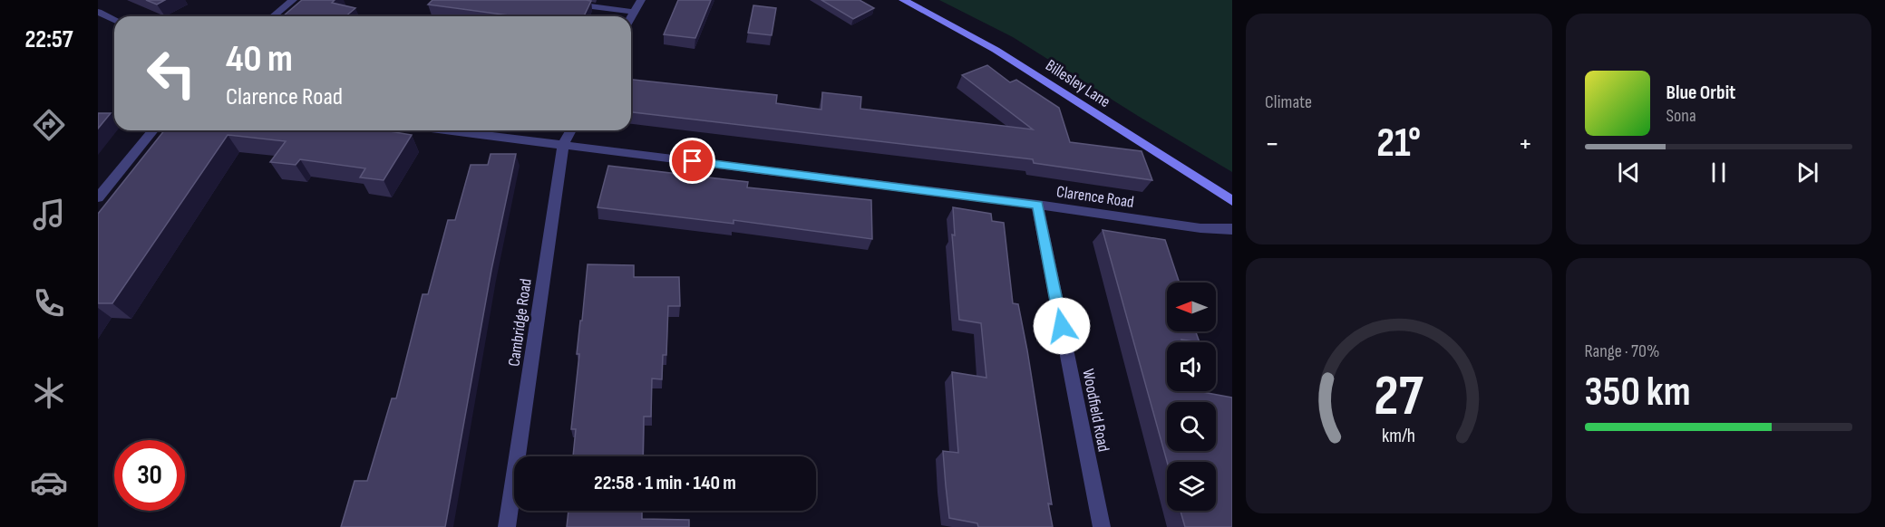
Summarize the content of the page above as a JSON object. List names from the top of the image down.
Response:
{
  "streets": {
    "street": [
      "Billesley Lane",
      "Clarence Road",
      "Cambridge Road",
      "Woodfield Road"
    ]
  },
  "crossings": [
    ["Clarence Road", "Cambridge Road"],
    ["Clarence Road", "Woodfield Road"]
  ],
  "north": "left",
  "page": {
    "tabs": "22:57",
    "tile": [
      "Climate",
      ["Range · 70%", "350 km"]
    ],
    "turn": ["40 m", "Clarence Road"],
    "song": ["Blue Orbit", "Sona"],
    "heat": ["−", "21°", "+"],
    "limit": "30",
    "trip": "22:58 · 1 min · 140 m",
    "gauge": ["27", "km/h"]
  }
}
